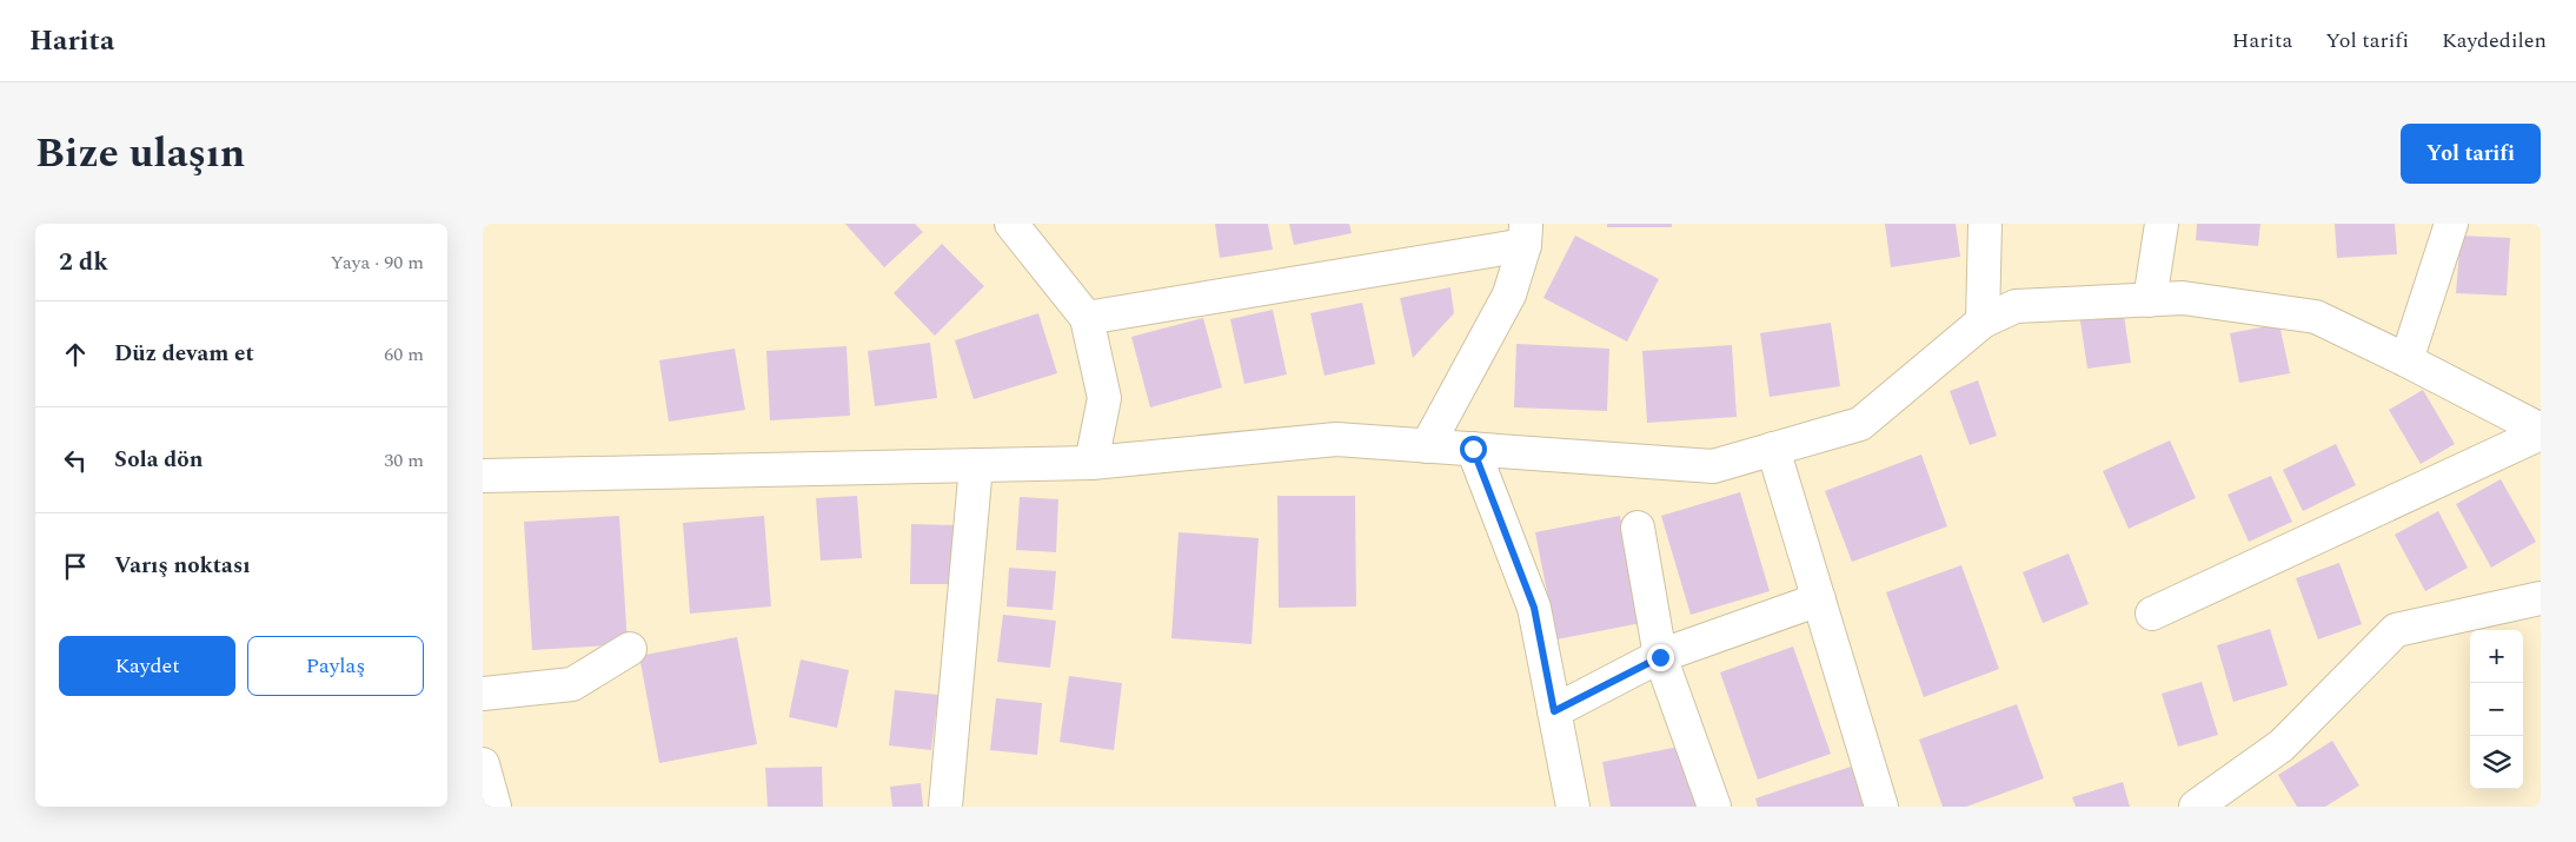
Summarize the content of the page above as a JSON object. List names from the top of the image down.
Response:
{
  "page": {
    "header": "Harita",
    "nav": ["Harita", "Yol tarifi", "Kaydedilen"],
    "title": "Bize ulaşın",
    "buttons": [
      "Yol tarifi",
      ["Kaydet", "Paylaş"]
    ],
    "heading": ["2 dk", "Yaya · 90 m"],
    "list": [
      ["Düz devam et", "60 m"],
      ["Sola dön", "30 m"],
      "Varış noktası"
    ],
    "map_buttons": ["+", "−"]
  }
}
